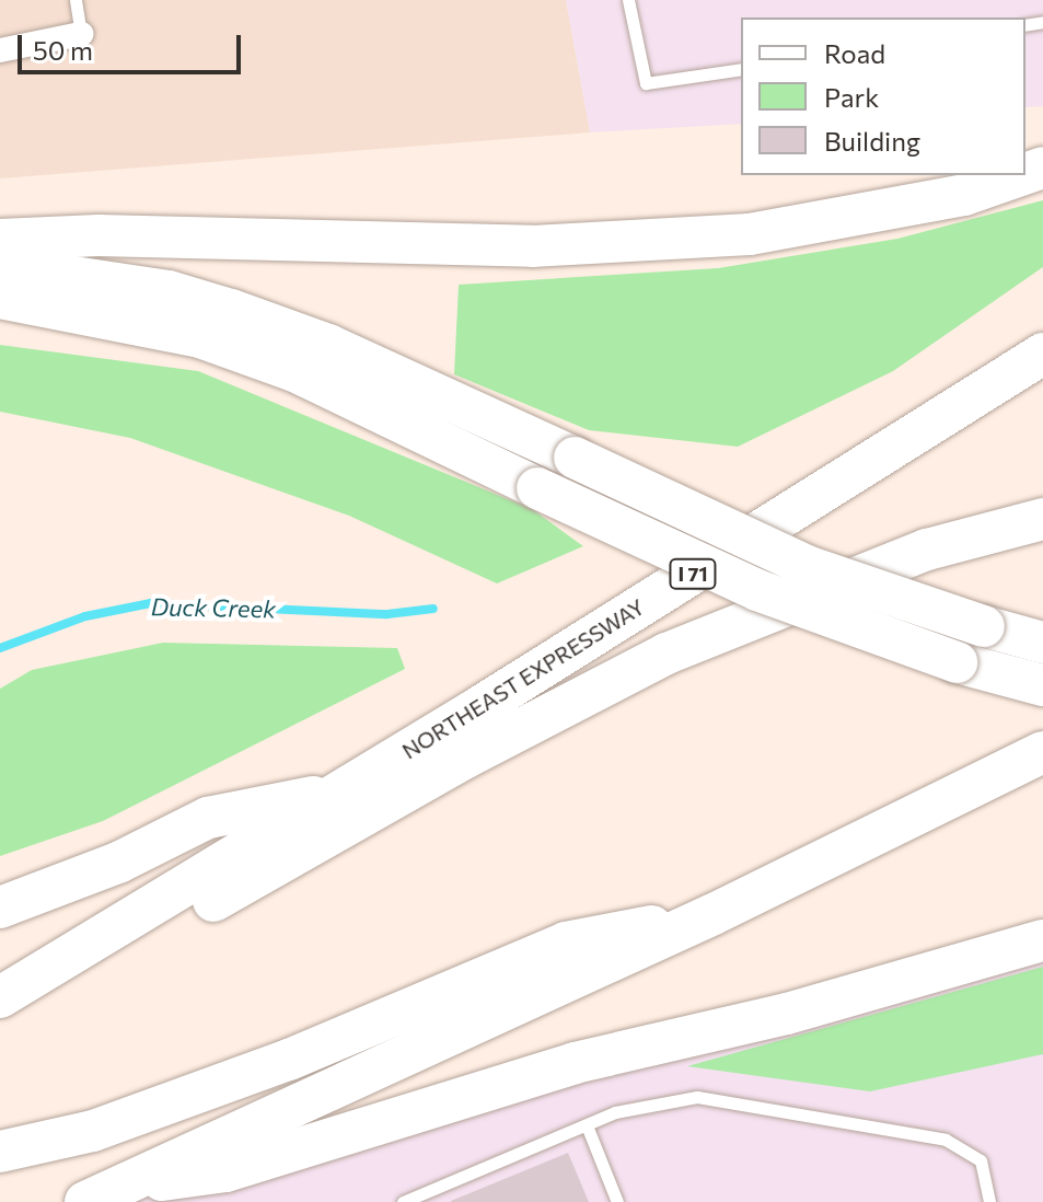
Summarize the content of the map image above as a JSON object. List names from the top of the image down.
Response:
{
  "streets": {
    "highway": ["I 71", "NORTHEAST EXPRESSWAY"]
  },
  "water": ["Duck Creek"],
  "legend": ["Road", "Park", "Building"],
  "scale_bar": "50 m"
}
